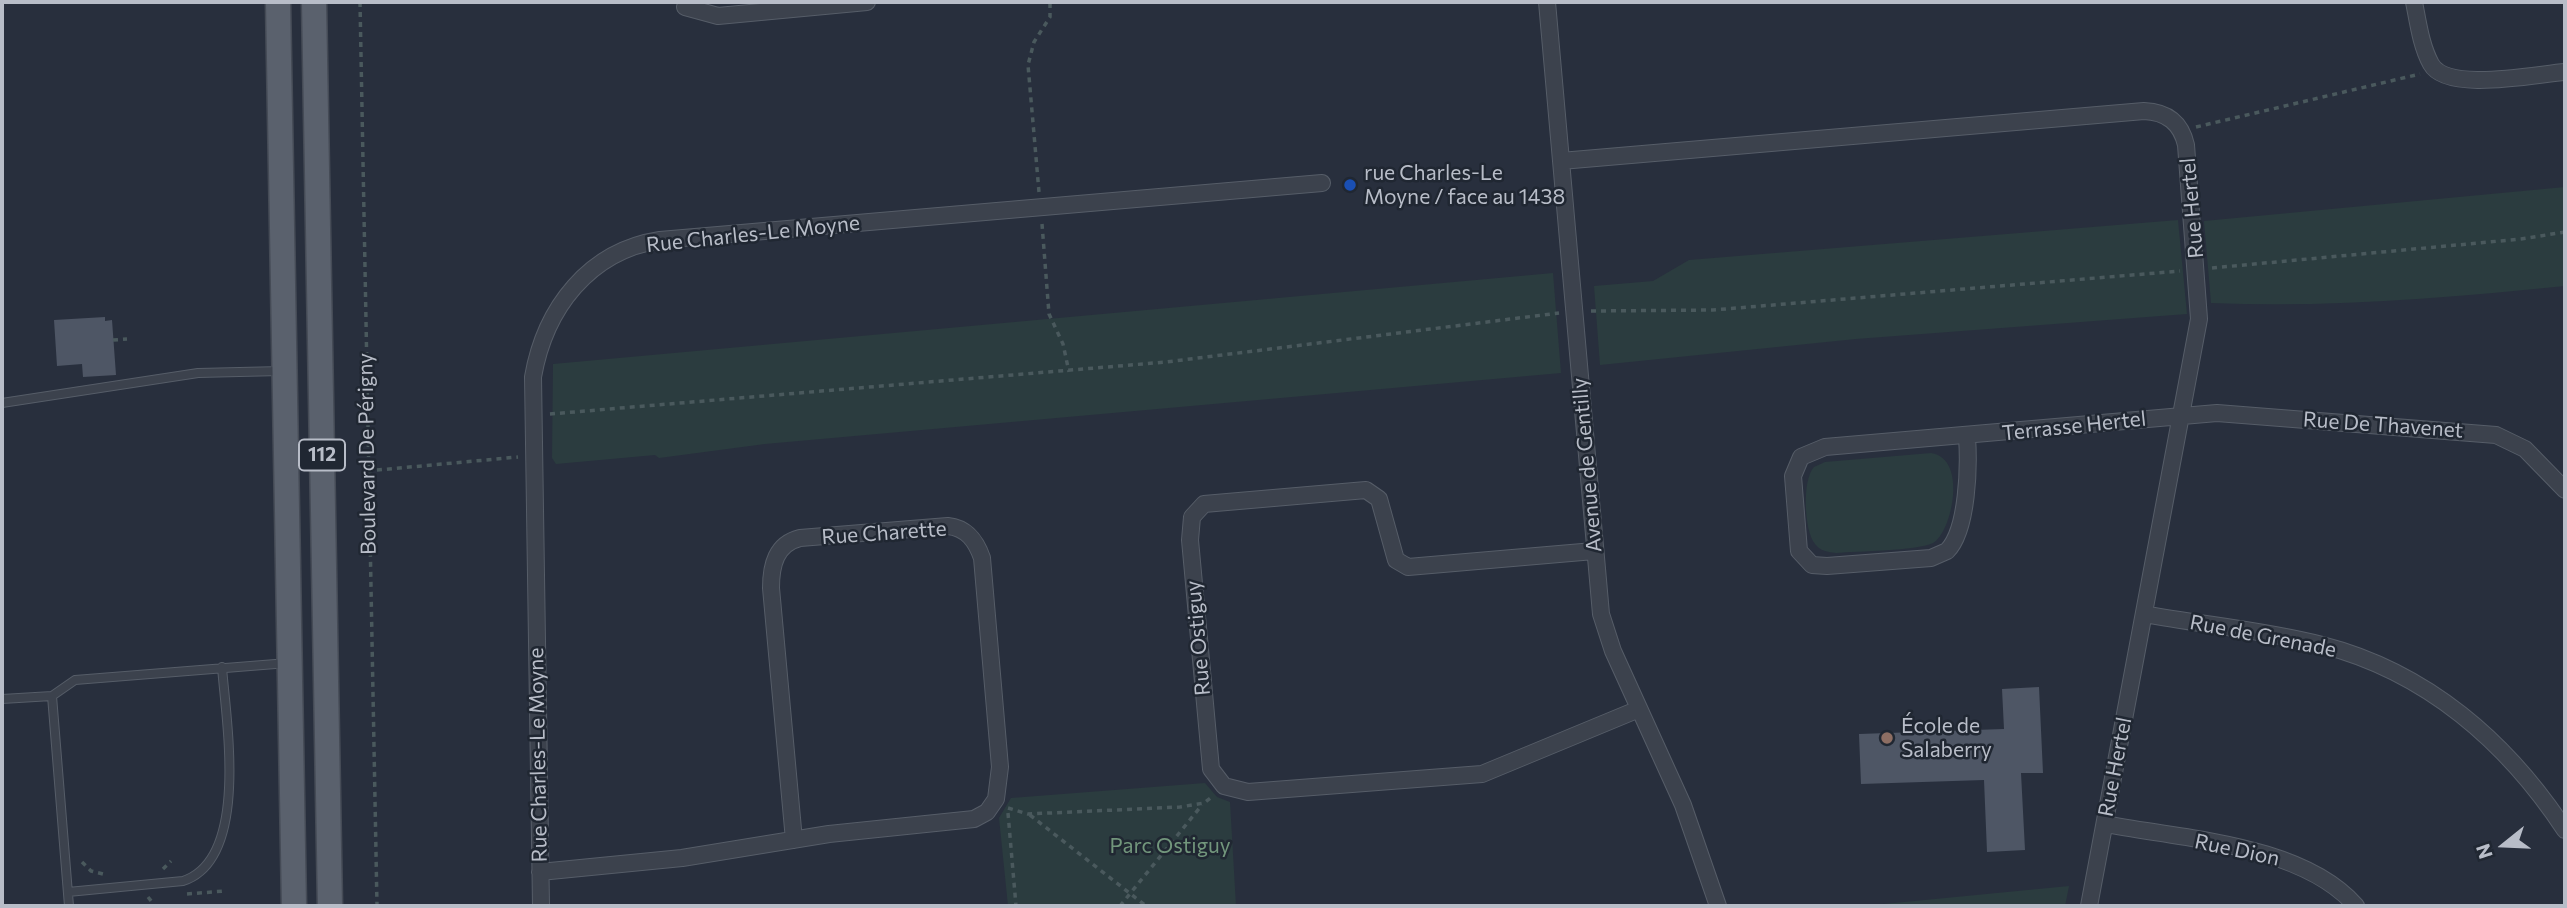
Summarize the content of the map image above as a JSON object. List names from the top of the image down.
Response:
{
  "streets": {
    "main road": ["112"],
    "street": [
      "Rue Hertel",
      "Rue Charles-Le Moyne",
      "Rue De Thavenet",
      "Terrasse Hertel",
      "Avenue de Gentilly",
      "Rue Charette",
      "Rue de Grenade",
      "Rue Ostiguy",
      "Rue Dion"
    ],
    "path": ["Boulevard De Périgny"]
  },
  "crossings": [
    ["Rue Hertel", "Rue De Thavenet"],
    ["Rue Hertel", "Terrasse Hertel"],
    ["Rue Hertel", "Avenue de Gentilly"],
    ["Rue Hertel", "Rue de Grenade"],
    ["Rue Hertel", "Rue Dion"],
    ["Rue Charles-Le Moyne", "Rue Charette"],
    ["Rue De Thavenet", "Terrasse Hertel"],
    ["Avenue de Gentilly", "Rue Ostiguy"]
  ],
  "parks": ["Parc Ostiguy"],
  "places": ["rue Charles-Le Moyne / face au 1438", "École de Salaberry"],
  "north": "left"
}
